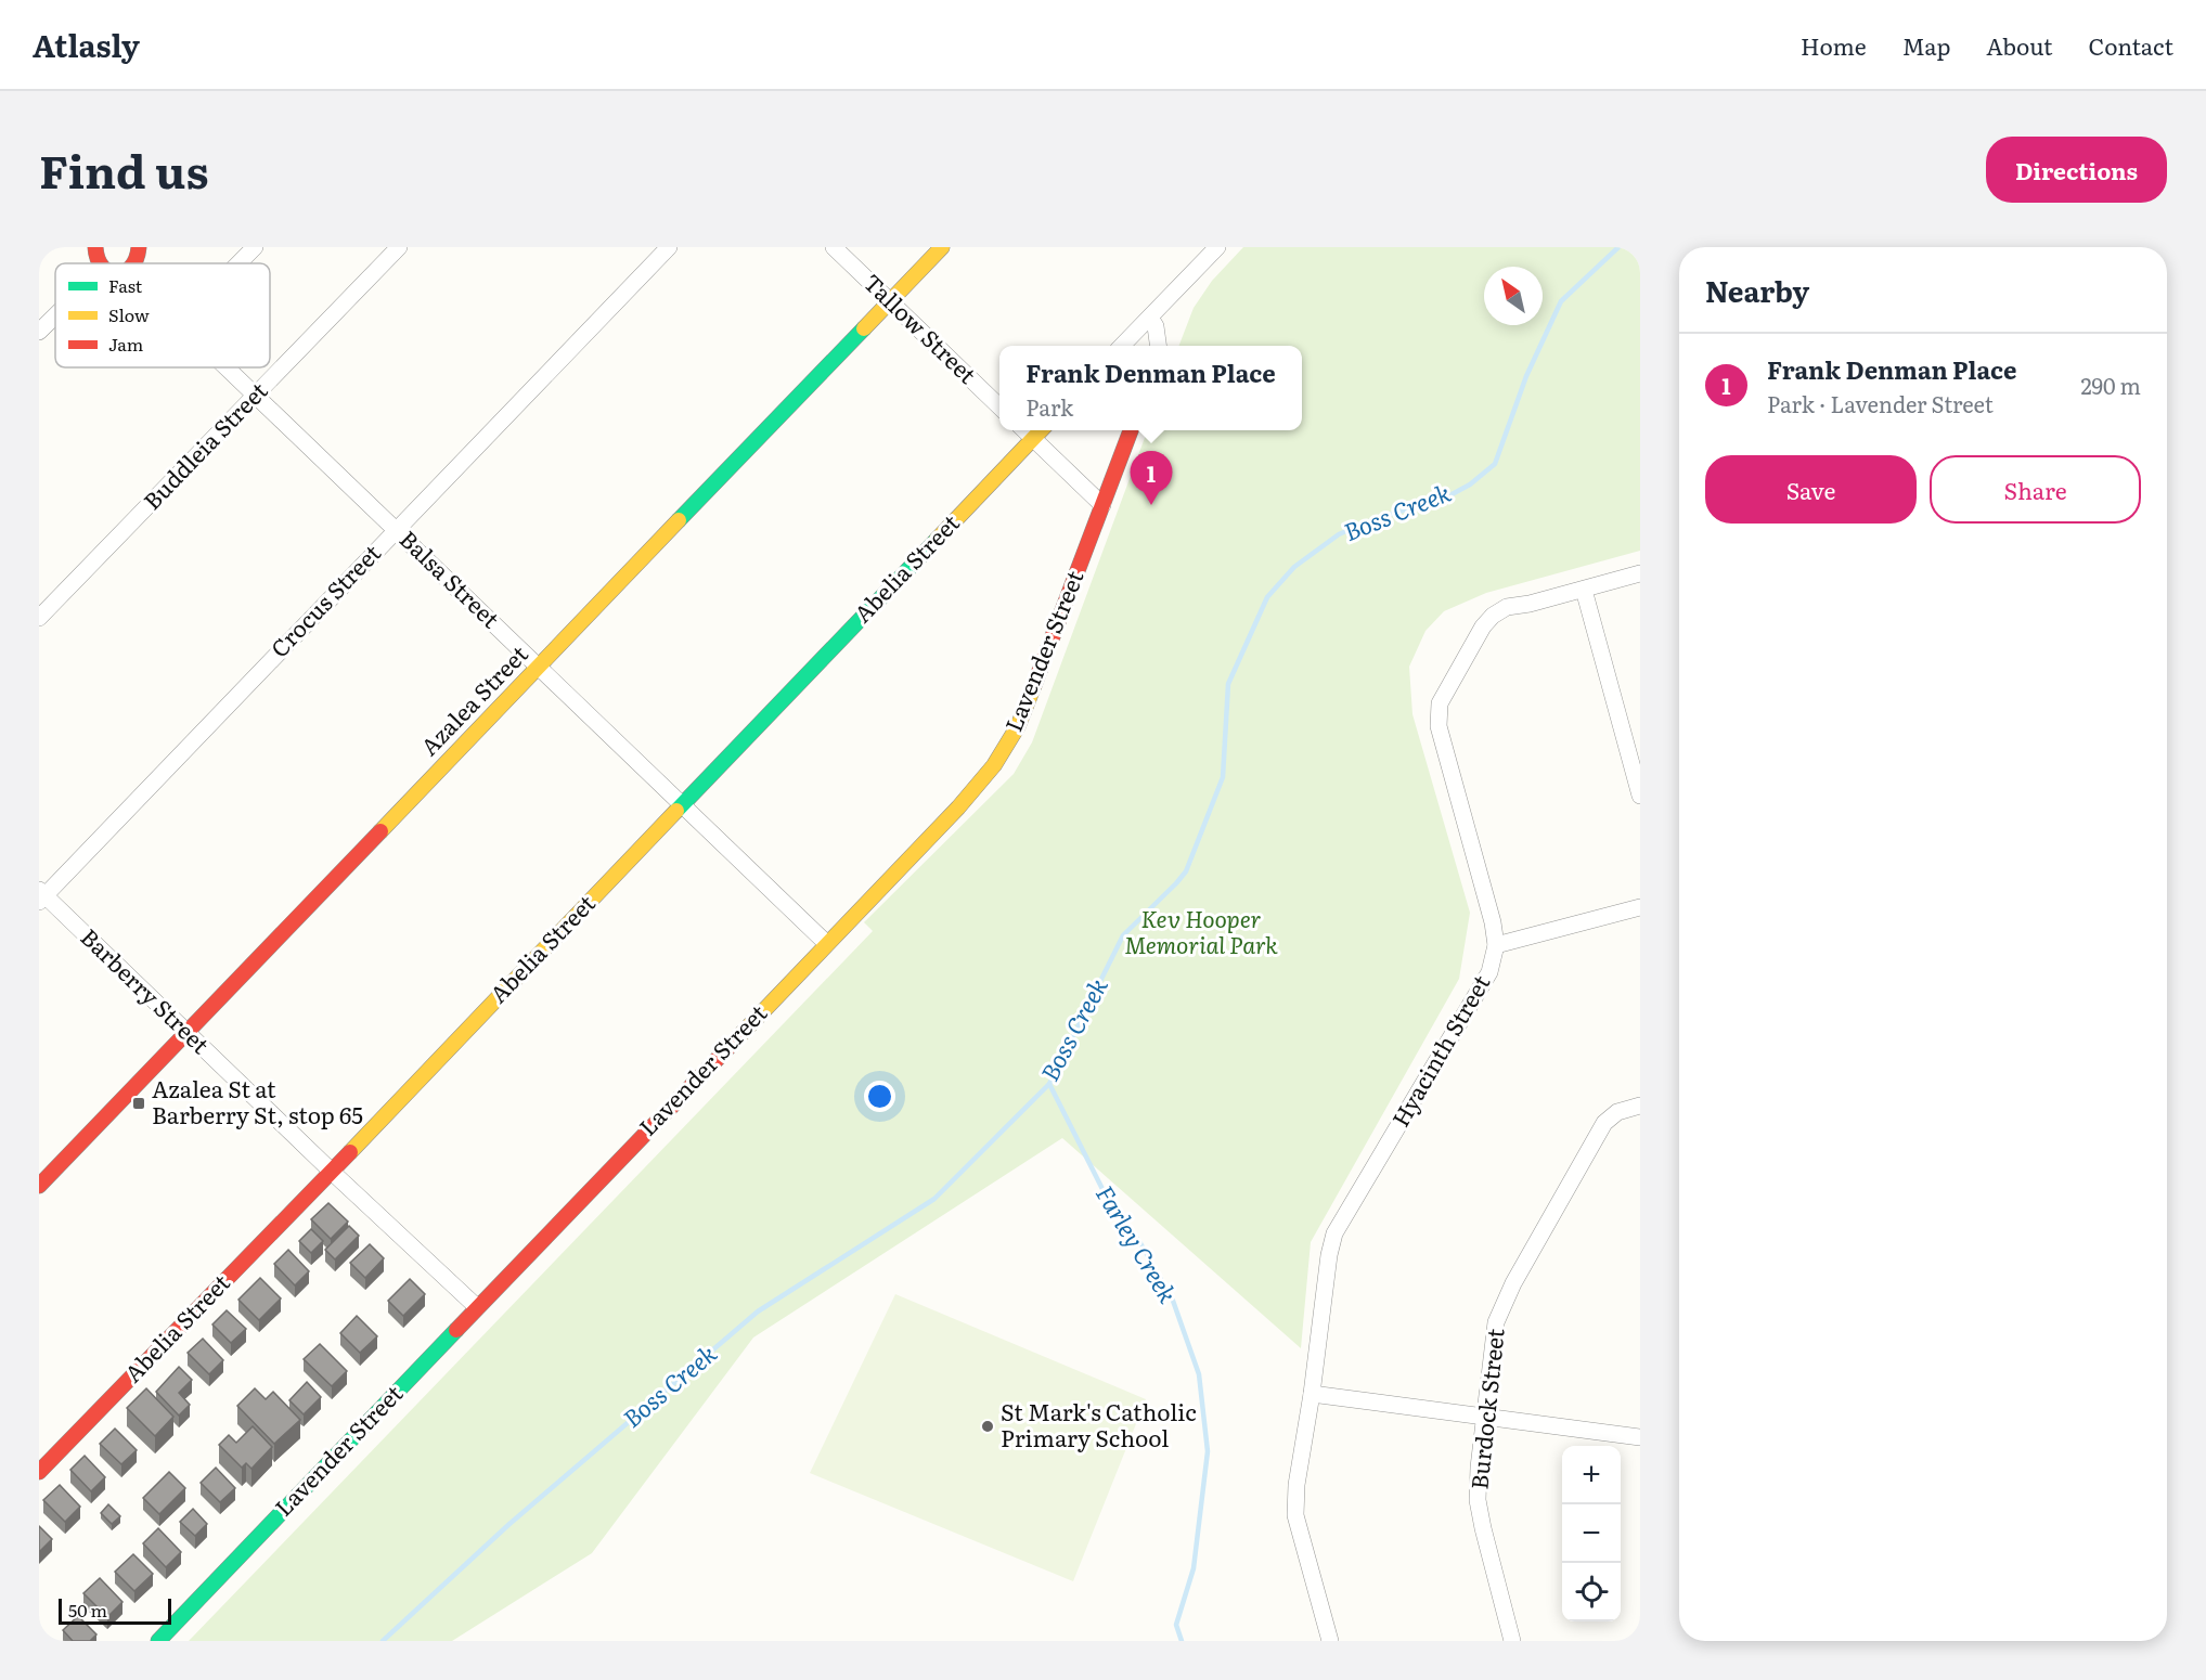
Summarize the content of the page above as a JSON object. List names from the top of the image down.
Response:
{
  "streets": {
    "street": [
      "Tallow Street",
      "Buddleia Street",
      "Abelia Street",
      "Balsa Street",
      "Crocus Street",
      "Lavender Street",
      "Azalea Street",
      "Barberry Street",
      "Hyacinth Street",
      "Burdock Street"
    ]
  },
  "crossings": [
    ["Tallow Street", "Azalea Street"],
    ["Buddleia Street", "Balsa Street"],
    ["Abelia Street", "Balsa Street"],
    ["Abelia Street", "Barberry Street"],
    ["Balsa Street", "Crocus Street"],
    ["Balsa Street", "Lavender Street"],
    ["Balsa Street", "Azalea Street"],
    ["Crocus Street", "Barberry Street"],
    ["Lavender Street", "Barberry Street"],
    ["Azalea Street", "Barberry Street"]
  ],
  "water": ["Boss Creek", "Farley Creek"],
  "parks": ["Kev Hooper Memorial Park"],
  "places": {
    "transit": ["Azalea St at Barberry St, stop 65"],
    "other": ["St Mark's Catholic Primary School"]
  },
  "legend": ["Fast", "Slow", "Jam"],
  "scale_bar": "50 m",
  "north": "top left",
  "page": {
    "header": "Atlasly",
    "nav": [
      "Home",
      "Map",
      "About",
      "Contact"
    ],
    "title": "Find us",
    "buttons": [
      "Directions",
      ["Save", "Share"]
    ],
    "heading": "Nearby",
    "list": [
      {
        "mark": "1",
        "name": "Frank Denman Place",
        "note": "Park · Lavender Street",
        "value": "290 m"
      }
    ],
    "popup": ["Frank Denman Place", "Park"],
    "pins": "1",
    "map_buttons": ["+", "−"],
    "scale": "50 m"
  }
}
